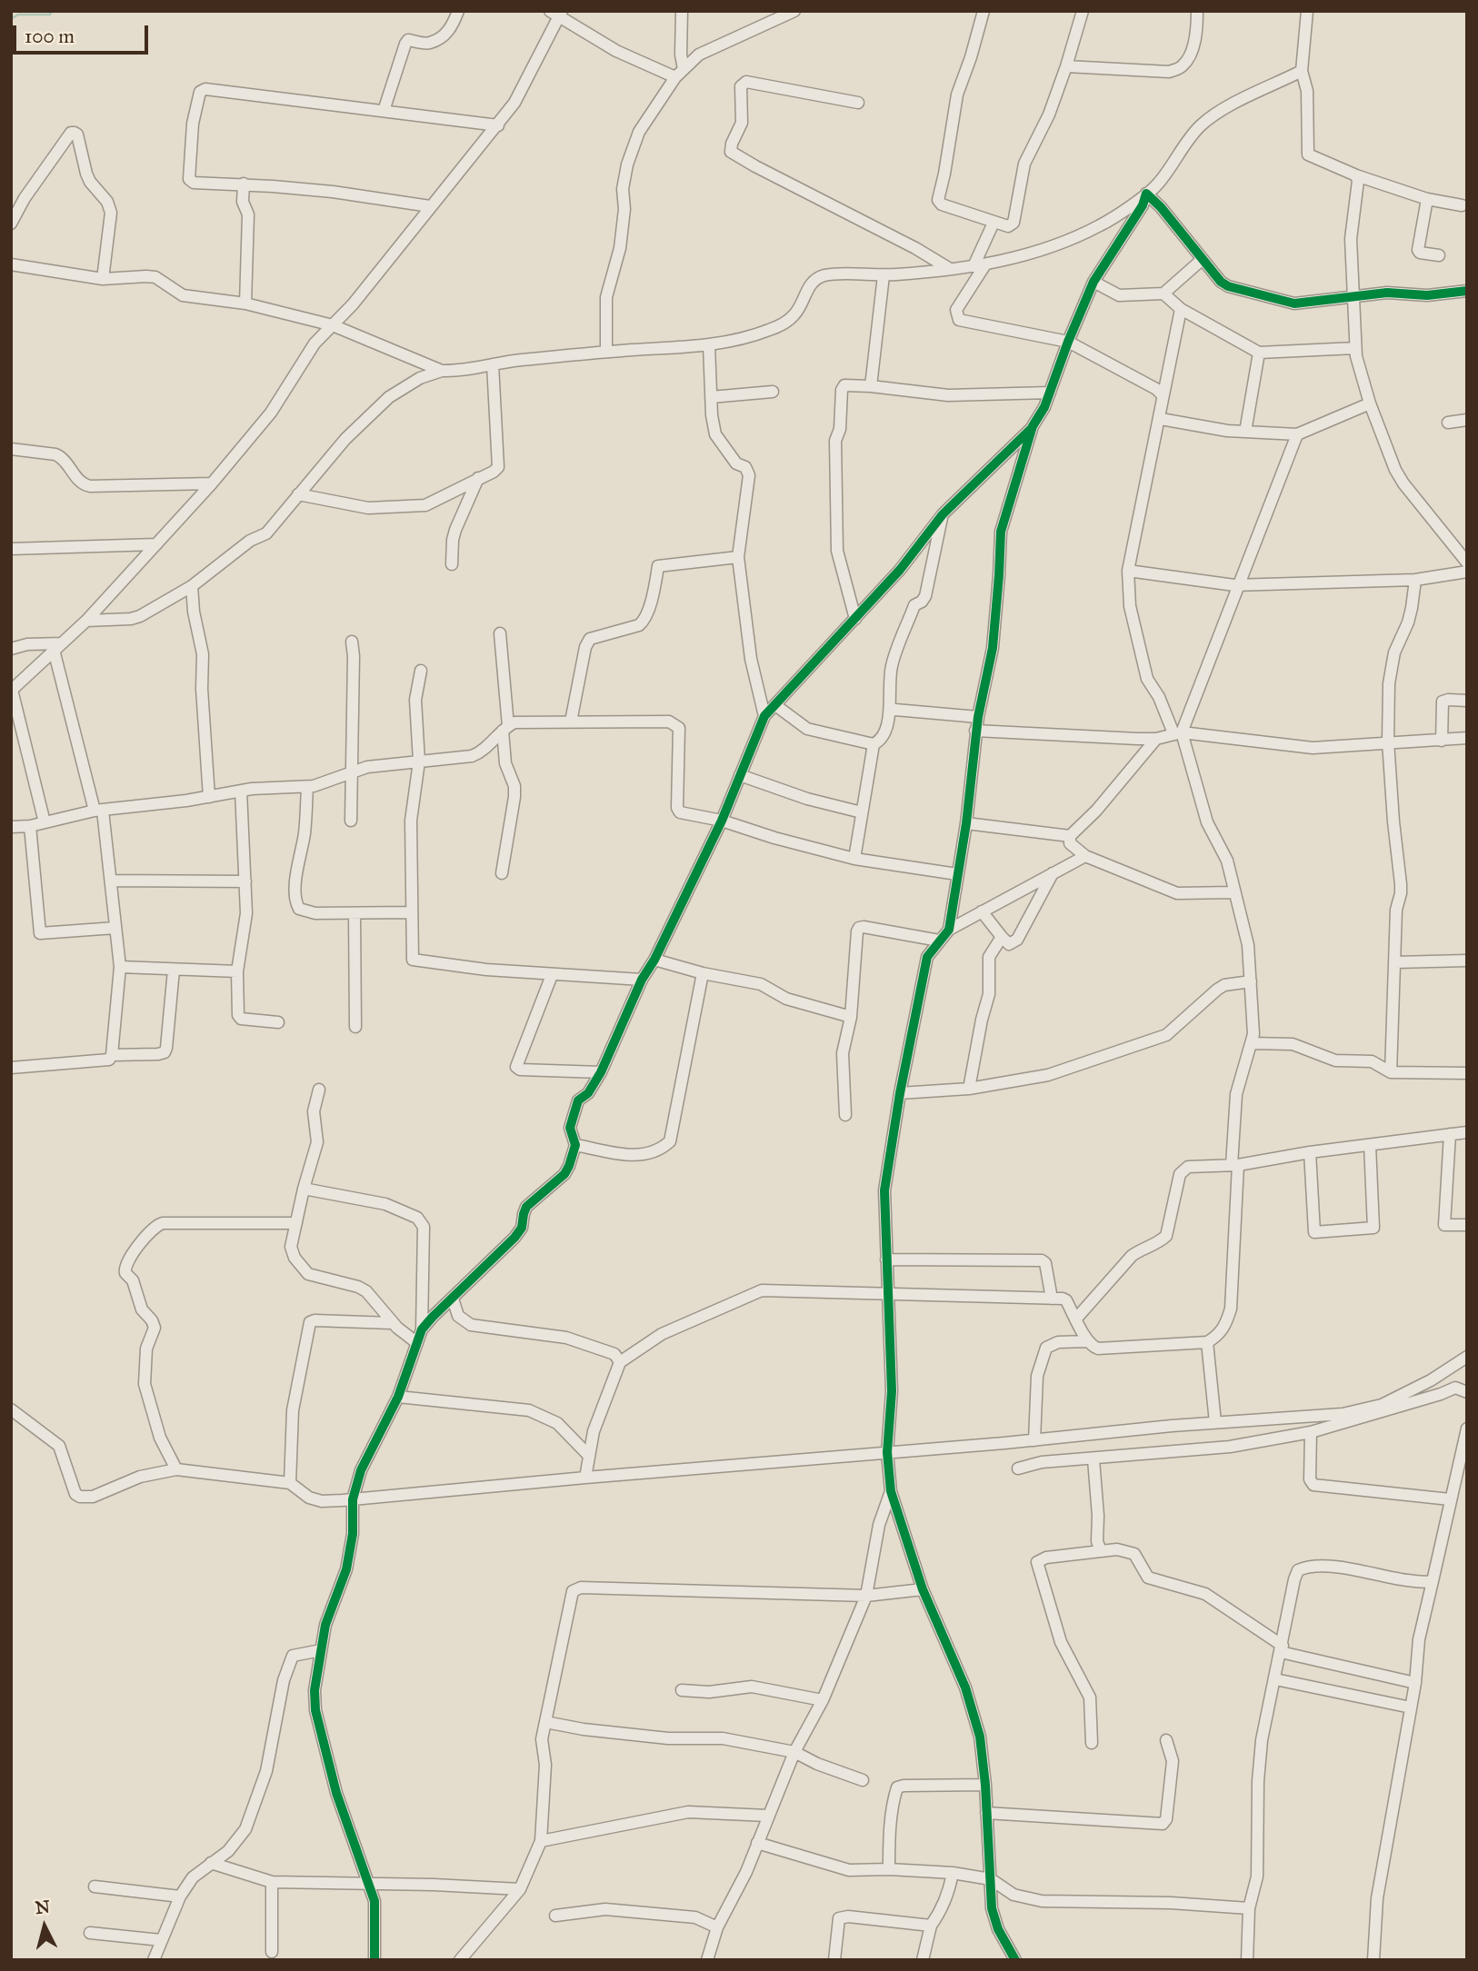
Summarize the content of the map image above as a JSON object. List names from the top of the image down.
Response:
{
  "scale_bar": "100 m",
  "north": "top"
}
